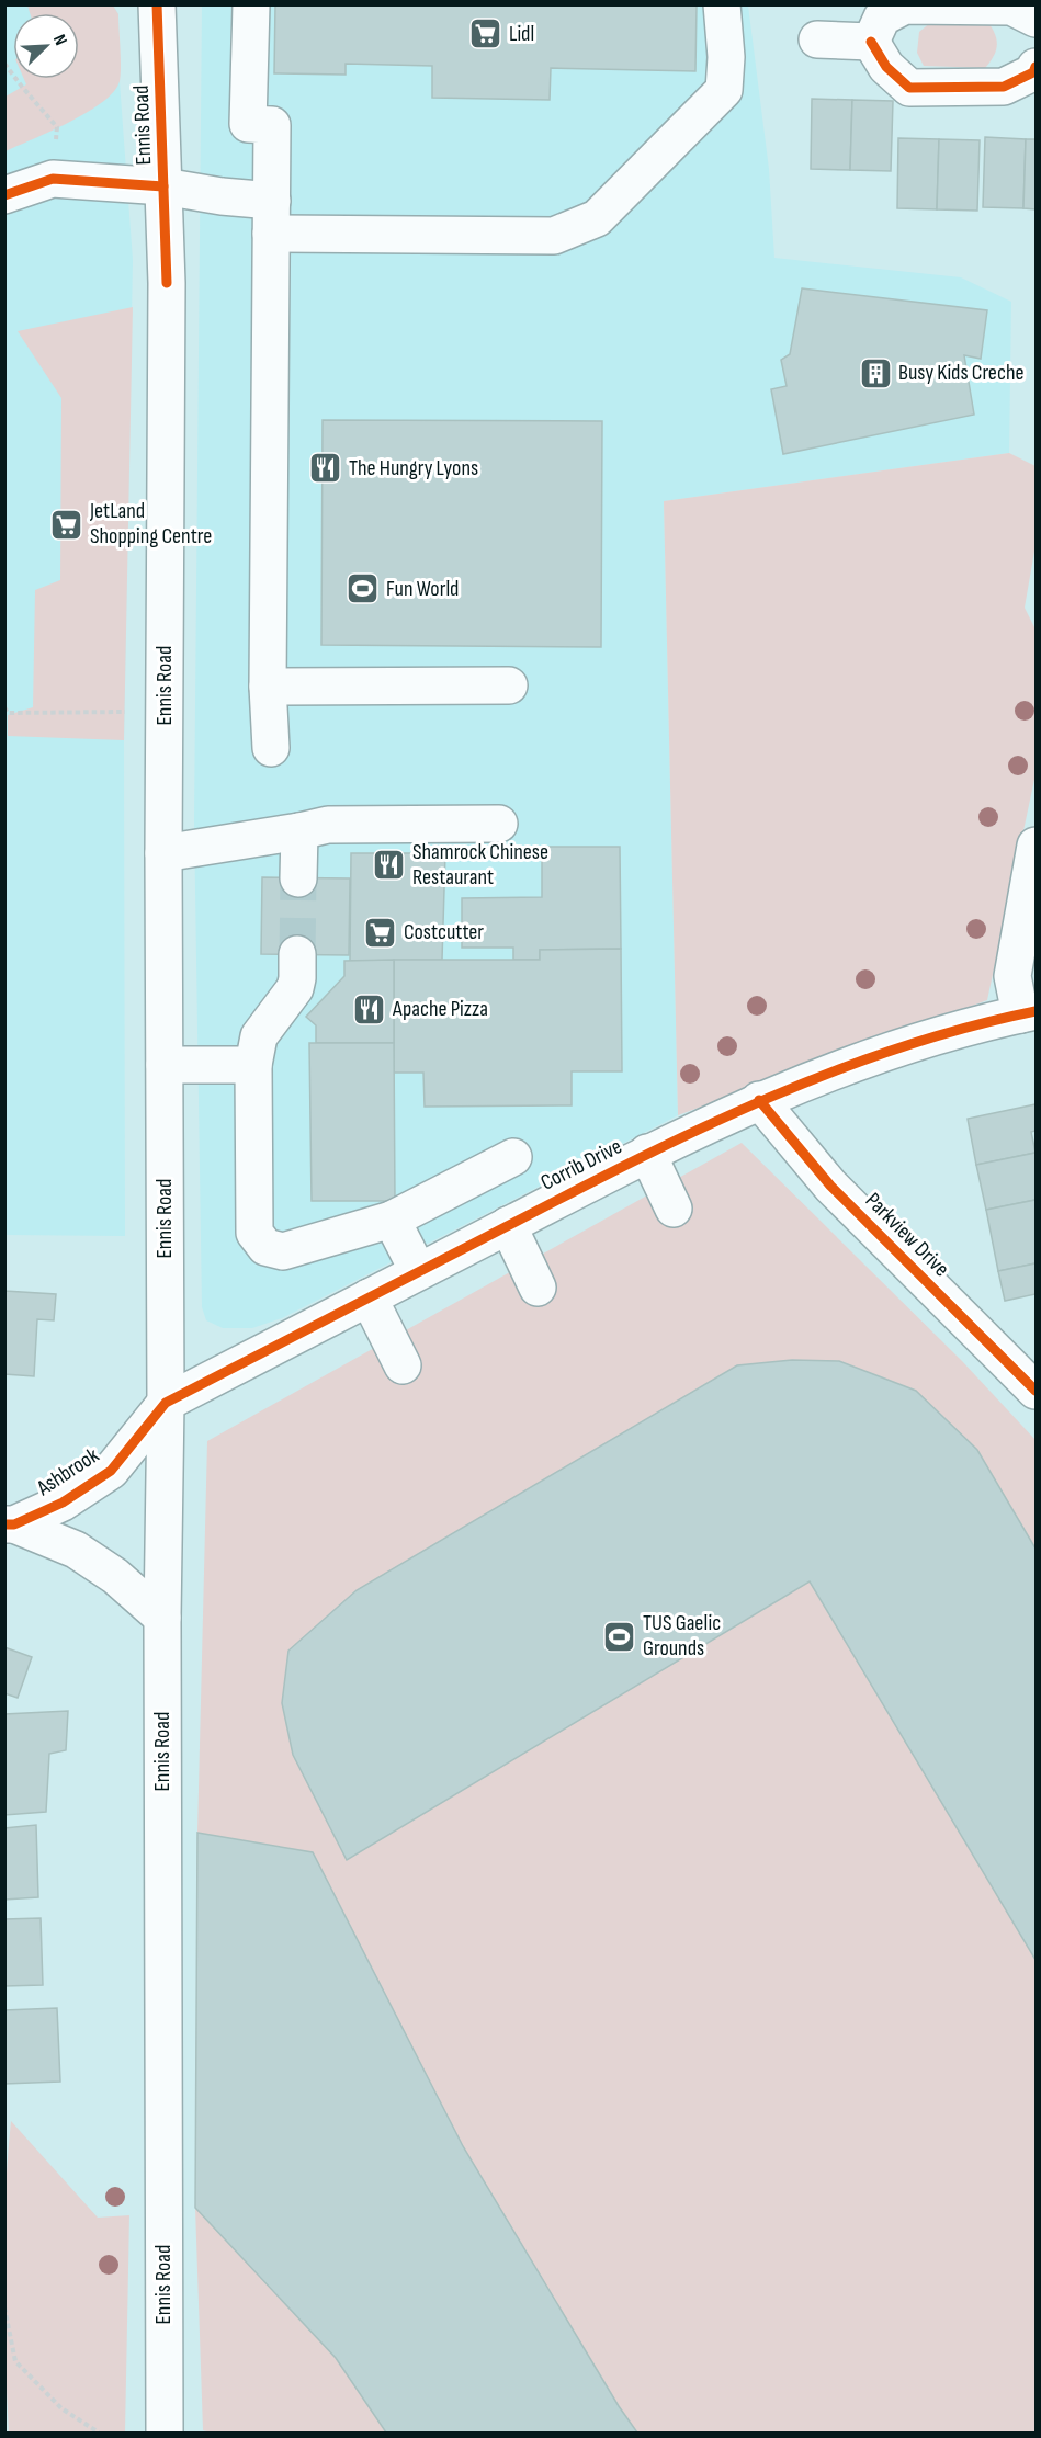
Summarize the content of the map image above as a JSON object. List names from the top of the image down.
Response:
{
  "streets": {
    "street": [
      "Ennis Road",
      "Corrib Drive",
      "Parkview Drive",
      "Ashbrook"
    ]
  },
  "crossings": [
    ["Ennis Road", "Corrib Drive"],
    ["Ennis Road", "Ashbrook"],
    ["Corrib Drive", "Parkview Drive"],
    ["Corrib Drive", "Ashbrook"]
  ],
  "places": {
    "supermarket": ["Lidl", "JetLand Shopping Centre", "Costcutter"],
    "building": ["Busy Kids Creche"],
    "restaurant": ["The Hungry Lyons", "Shamrock Chinese Restaurant", "Apache Pizza"],
    "sports": ["Fun World", "TUS Gaelic Grounds"]
  },
  "north": "top right"
}
